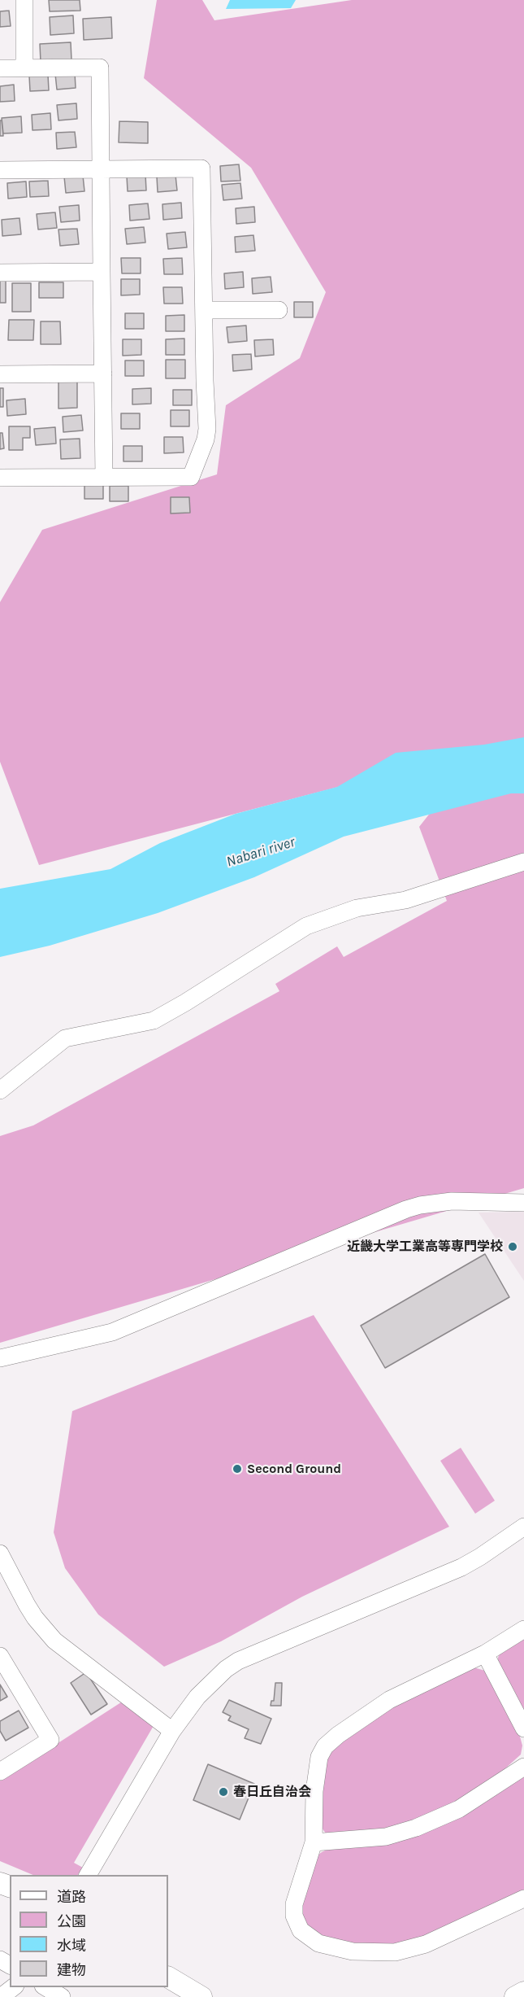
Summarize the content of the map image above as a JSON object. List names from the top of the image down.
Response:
{
  "water": ["Nabari river"],
  "places": ["近畿大学工業高等専門学校", "Second Ground", "春日丘自治会"],
  "legend": [
    "道路",
    "公園",
    "水域",
    "建物"
  ]
}
